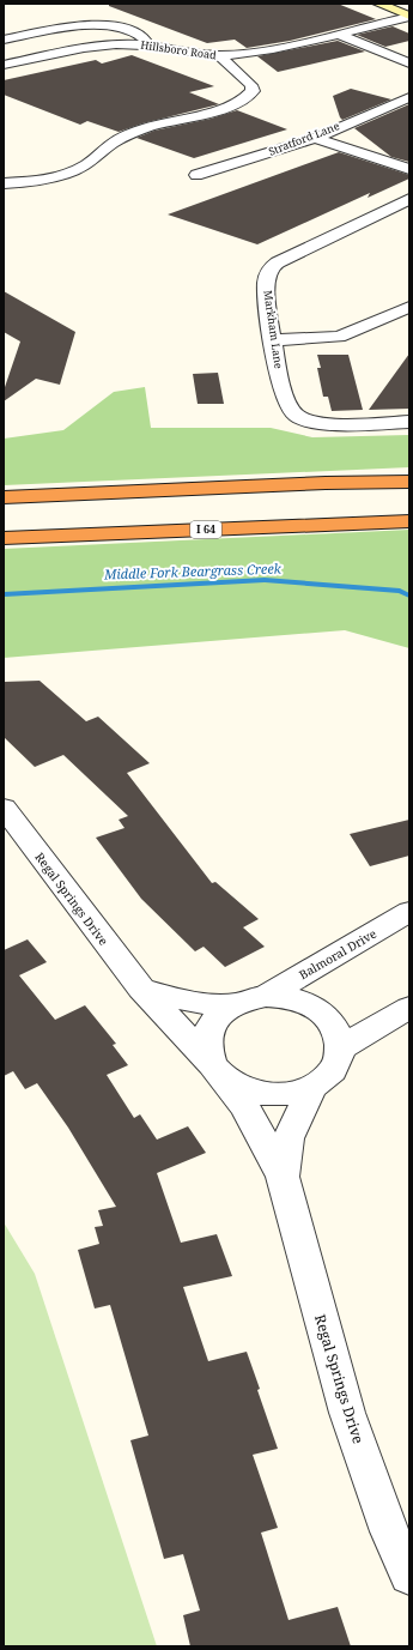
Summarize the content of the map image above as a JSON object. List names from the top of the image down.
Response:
{
  "streets": {
    "highway": ["I 64"],
    "street": [
      "Hillsboro Road",
      "Stratford Lane",
      "Markham Lane",
      "Regal Springs Drive",
      "Balmoral Drive"
    ]
  },
  "crossings": [
    ["Regal Springs Drive", "Balmoral Drive"]
  ],
  "water": ["Middle Fork Beargrass Creek"]
}
